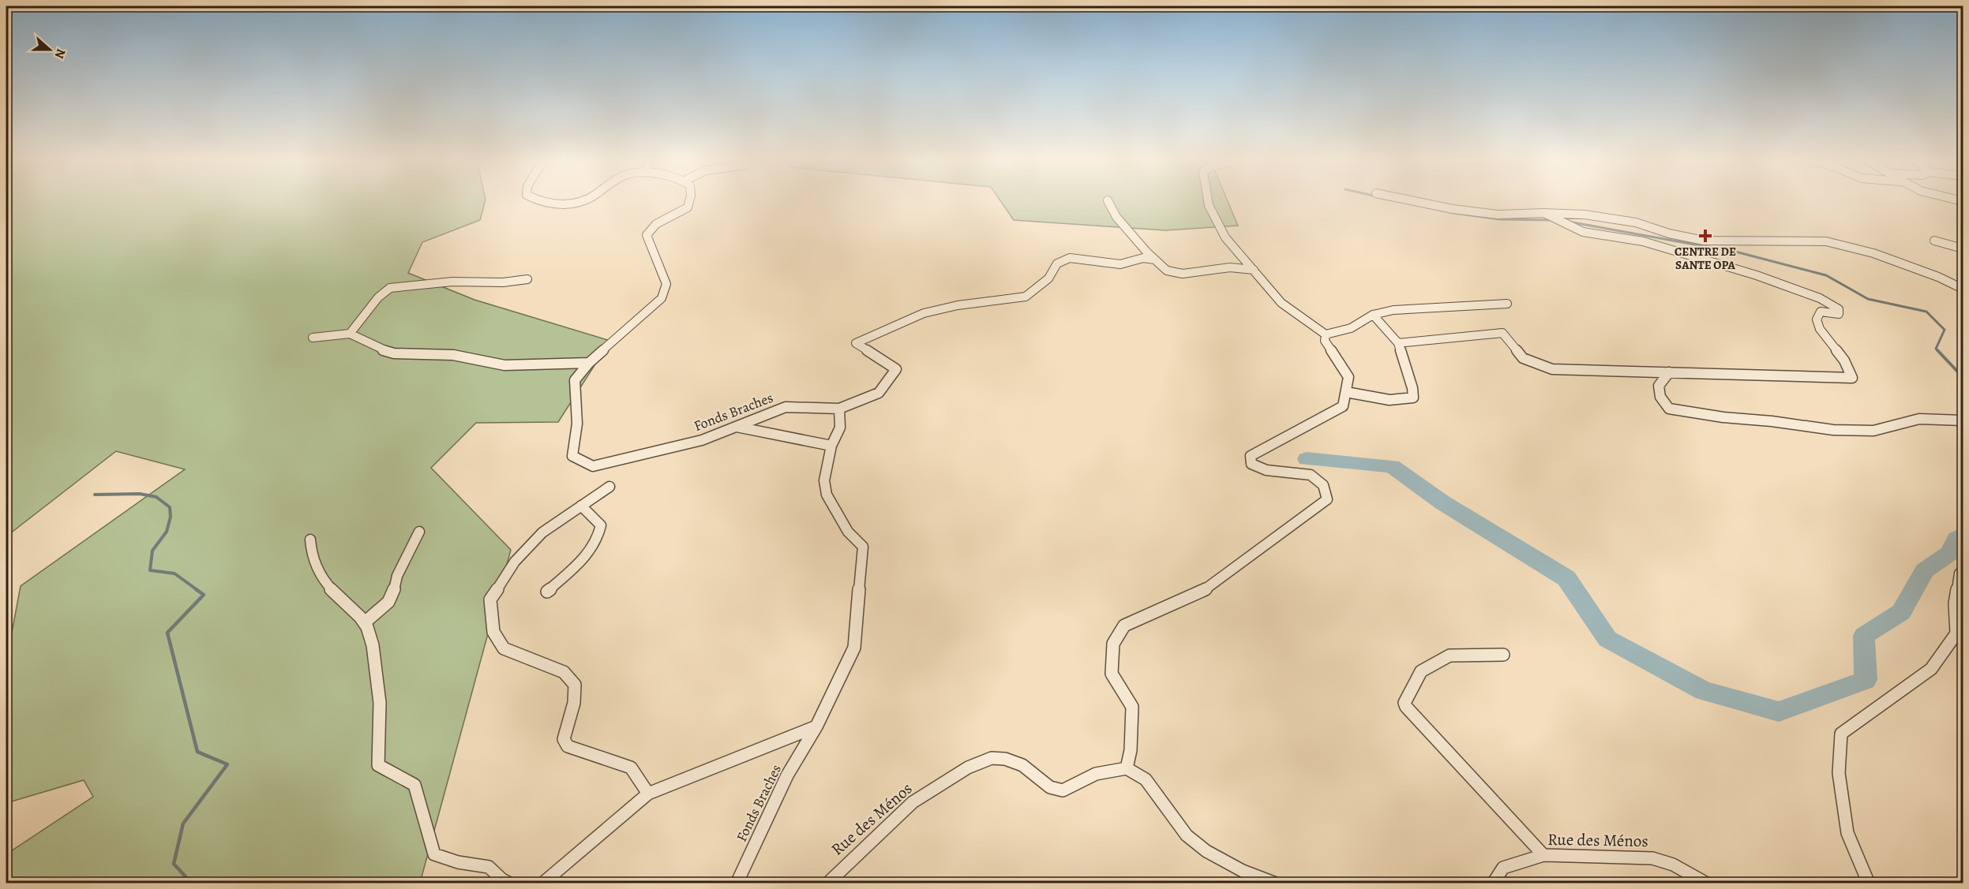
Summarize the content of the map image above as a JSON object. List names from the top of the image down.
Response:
{
  "streets": {
    "street": ["Fonds Braches", "Rue des Ménos"]
  },
  "places": {
    "health": ["CENTRE DE SANTE OPA"]
  },
  "north": "right"
}
